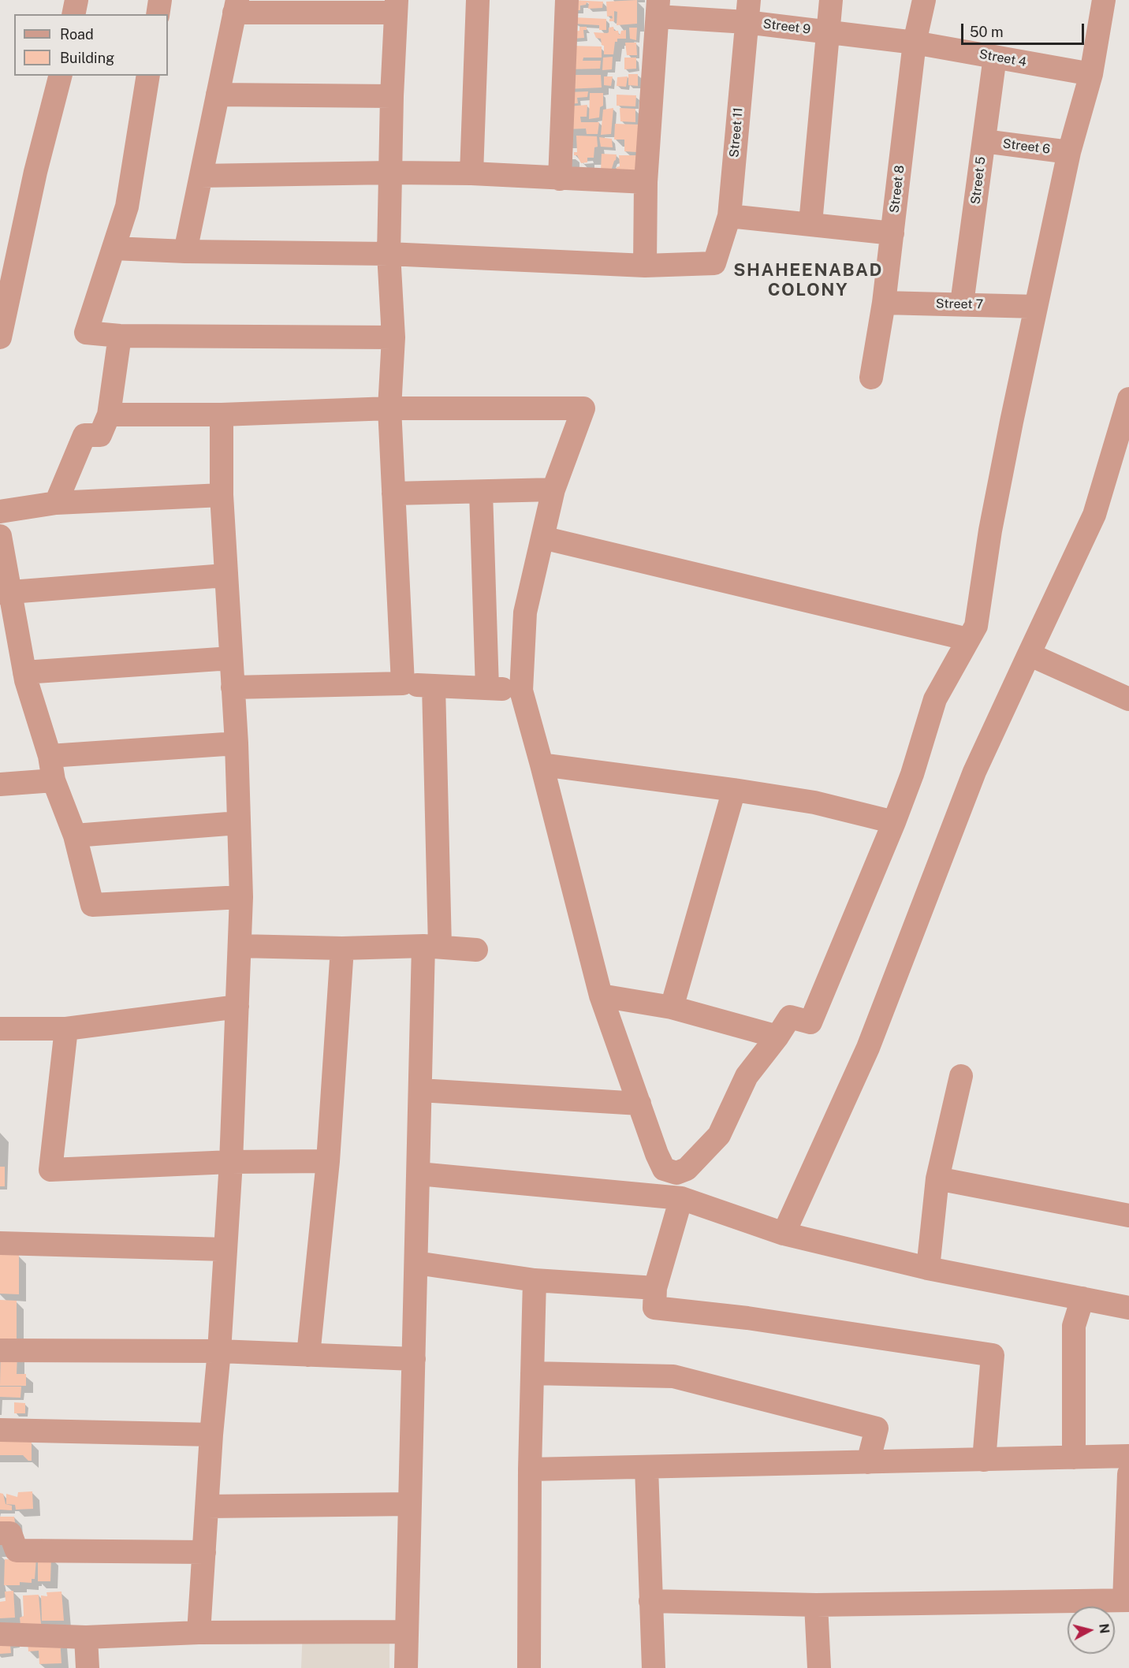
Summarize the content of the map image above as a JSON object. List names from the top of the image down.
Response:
{
  "streets": {
    "street": [
      "Street 9",
      "Street 4",
      "Street 11",
      "Street 6",
      "Street 5",
      "Street 8",
      "Street 7"
    ]
  },
  "crossings": [
    ["Street 9", "Street 4"],
    ["Street 9", "Street 11"],
    ["Street 9", "Street 8"],
    ["Street 4", "Street 5"],
    ["Street 4", "Street 8"],
    ["Street 6", "Street 5"],
    ["Street 5", "Street 7"],
    ["Street 8", "Street 7"]
  ],
  "districts": ["SHAHEENABAD COLONY"],
  "legend": ["Road", "Building"],
  "scale_bar": "50 m",
  "north": "right"
}
